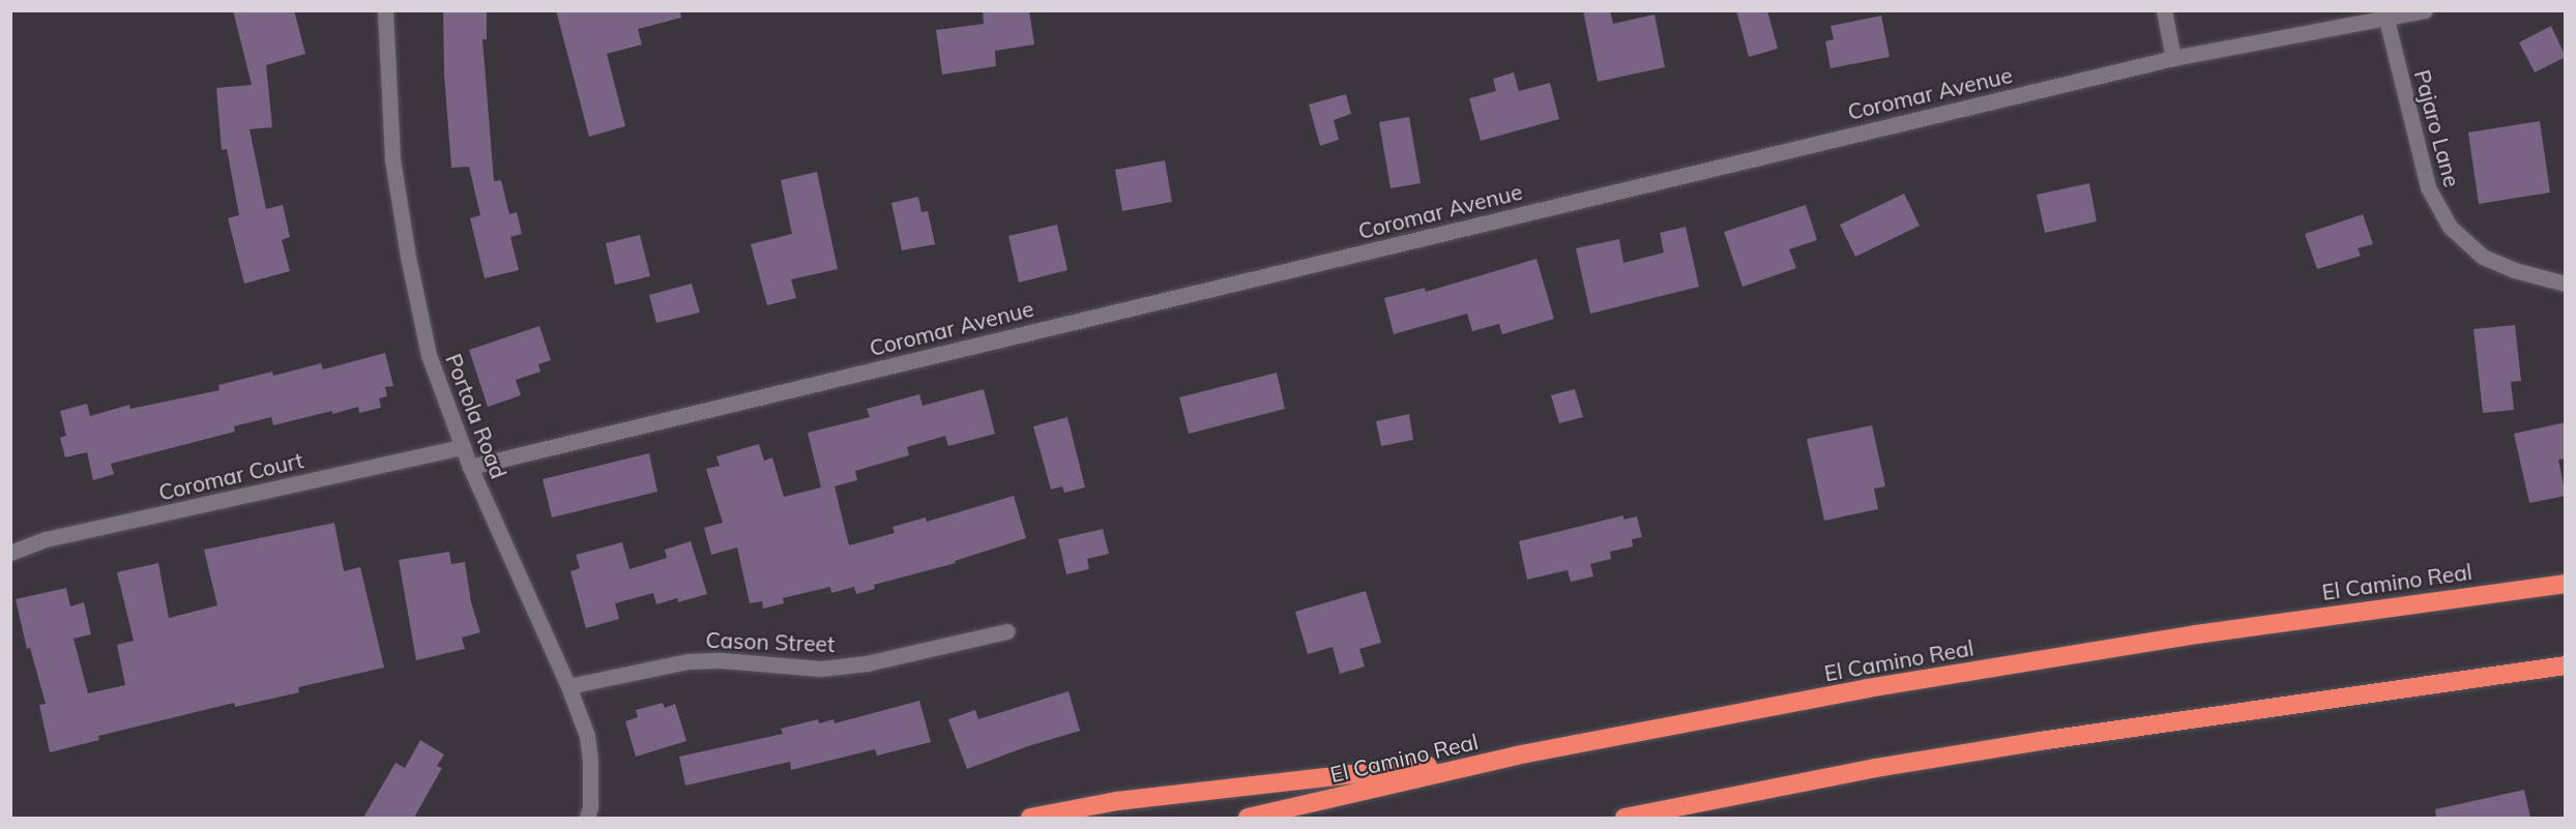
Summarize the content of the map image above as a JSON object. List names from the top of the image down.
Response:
{
  "streets": {
    "highway": ["El Camino Real"],
    "street": [
      "Coromar Avenue",
      "Pajaro Lane",
      "Portola Road",
      "Coromar Court",
      "Cason Street"
    ]
  },
  "crossings": [
    ["Coromar Avenue", "Pajaro Lane"],
    ["Coromar Avenue", "Portola Road"],
    ["Portola Road", "Coromar Court"],
    ["Portola Road", "Cason Street"]
  ]
}
